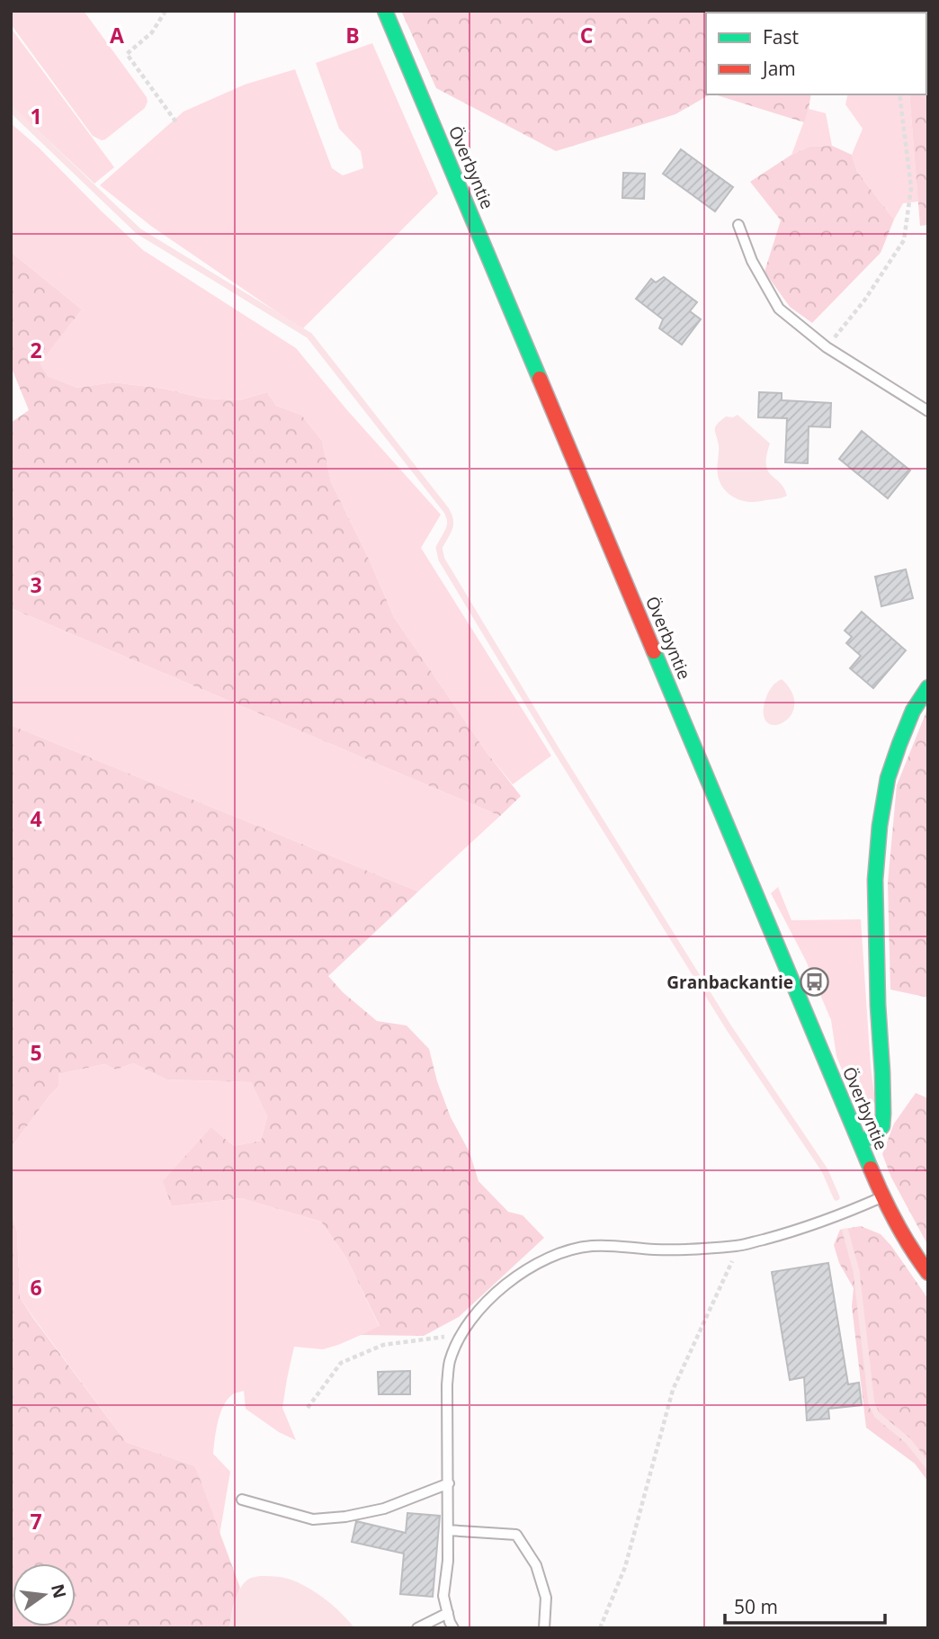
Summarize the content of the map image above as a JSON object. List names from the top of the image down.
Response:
{
  "streets": {
    "street": ["Överbyntie"]
  },
  "places": {
    "bus stop": ["Granbackantie"]
  },
  "legend": ["Fast", "Jam"],
  "scale_bar": "50 m",
  "north": "right",
  "grid": {
    "columns": ["A", "B", "C"],
    "rows": [
      "1",
      "2",
      "3",
      "4",
      "5",
      "6",
      "7"
    ]
  }
}
